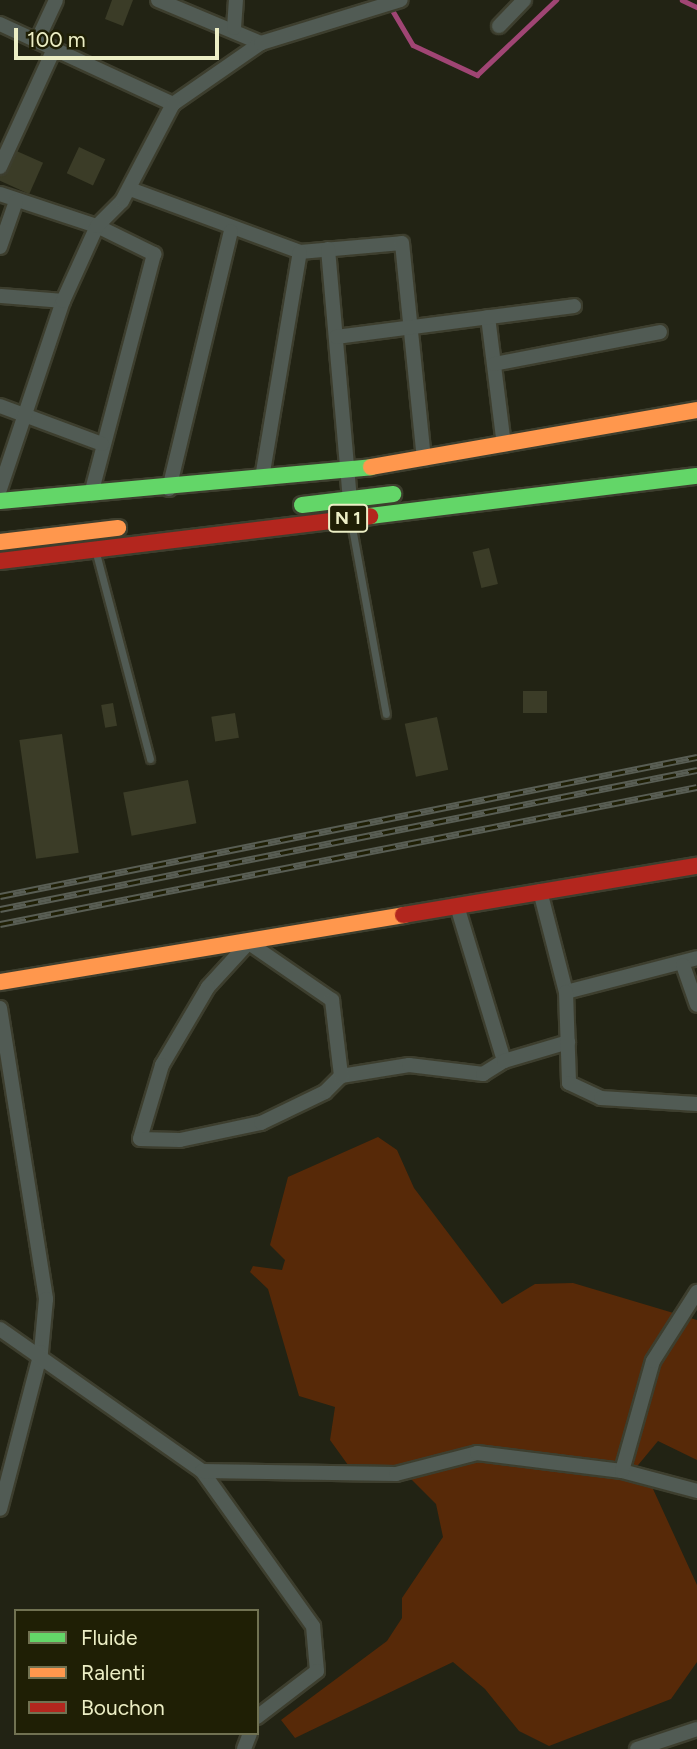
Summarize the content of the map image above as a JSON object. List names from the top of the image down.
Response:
{
  "streets": {
    "main road": ["N 1"]
  },
  "legend": ["Fluide", "Ralenti", "Bouchon"],
  "scale_bar": "100 m"
}
